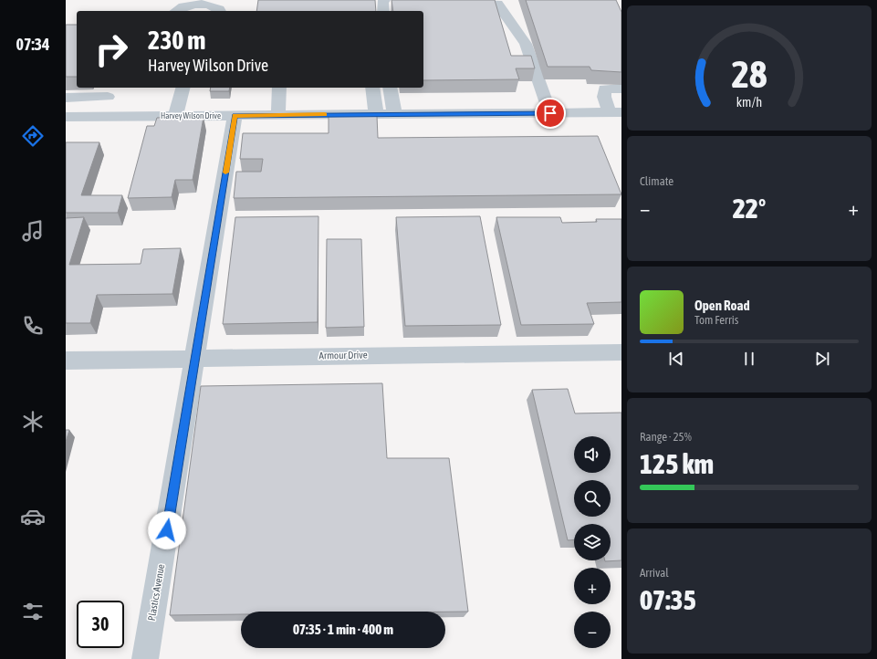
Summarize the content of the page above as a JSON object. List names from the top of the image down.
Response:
{
  "streets": {
    "street": ["Harvey Wilson Drive", "Armour Drive", "Plastics Avenue"]
  },
  "crossings": [
    ["Harvey Wilson Drive", "Plastics Avenue"],
    ["Armour Drive", "Plastics Avenue"]
  ],
  "page": {
    "tabs": "07:34",
    "turn": ["230 m", "Harvey Wilson Drive"],
    "tile": [
      "Climate",
      ["Range · 25%", "125 km"],
      ["Arrival", "07:35"]
    ],
    "heat": ["−", "22°", "+"],
    "song": ["Open Road", "Tom Ferris"],
    "map_buttons": ["+", "−"],
    "limit": "30",
    "trip": "07:35 · 1 min · 400 m",
    "gauge": ["28", "km/h"]
  }
}
